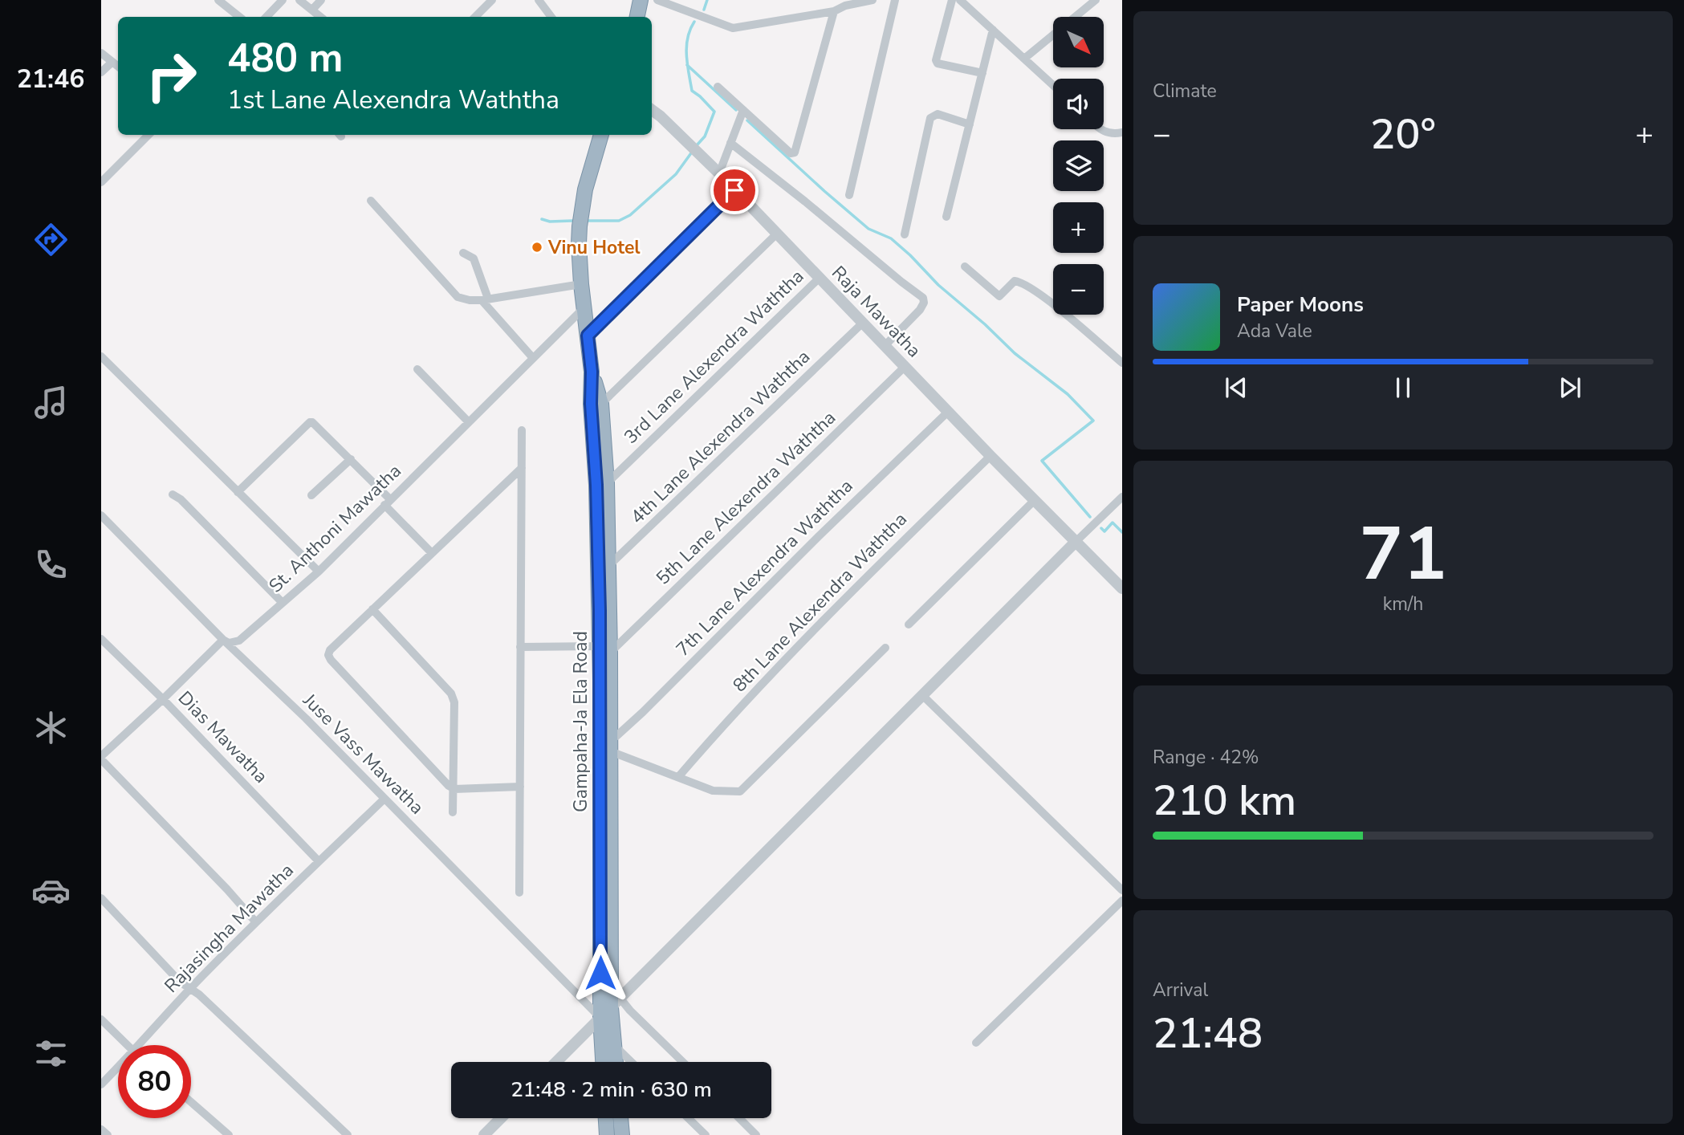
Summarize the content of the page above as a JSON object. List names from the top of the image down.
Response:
{
  "streets": {
    "highway": ["Gampaha-Ja Ela Road"],
    "street": [
      "Raja Mawatha",
      "3rd Lane Alexendra Waththa",
      "4th Lane Alexendra Waththa",
      "5th Lane Alexendra Waththa",
      "St. Anthoni Mawatha",
      "7th Lane Alexendra Waththa",
      "8th Lane Alexendra Waththa",
      "Dias Mawatha",
      "Juse Vass Mawatha",
      "Rajasingha Mawatha"
    ]
  },
  "crossings": [
    ["Raja Mawatha", "3rd Lane Alexendra Waththa"],
    ["Raja Mawatha", "4th Lane Alexendra Waththa"],
    ["Raja Mawatha", "5th Lane Alexendra Waththa"],
    ["Raja Mawatha", "7th Lane Alexendra Waththa"],
    ["Raja Mawatha", "8th Lane Alexendra Waththa"],
    ["3rd Lane Alexendra Waththa", "Gampaha-Ja Ela Road"],
    ["4th Lane Alexendra Waththa", "Gampaha-Ja Ela Road"],
    ["5th Lane Alexendra Waththa", "Gampaha-Ja Ela Road"],
    ["St. Anthoni Mawatha", "Gampaha-Ja Ela Road"],
    ["St. Anthoni Mawatha", "Juse Vass Mawatha"],
    ["7th Lane Alexendra Waththa", "Gampaha-Ja Ela Road"],
    ["Gampaha-Ja Ela Road", "Juse Vass Mawatha"],
    ["Dias Mawatha", "Rajasingha Mawatha"],
    ["Juse Vass Mawatha", "Rajasingha Mawatha"]
  ],
  "places": ["Vinu Hotel"],
  "north": "bottom right",
  "page": {
    "tabs": "21:46",
    "tile": [
      "Climate",
      ["71", "km/h"],
      ["Range · 42%", "210 km"],
      ["Arrival", "21:48"]
    ],
    "map_buttons": ["+", "−"],
    "turn": ["480 m", "1st Lane Alexendra Waththa"],
    "heat": ["−", "20°", "+"],
    "song": ["Paper Moons", "Ada Vale"],
    "limit": "80",
    "trip": "21:48 · 2 min · 630 m"
  }
}
